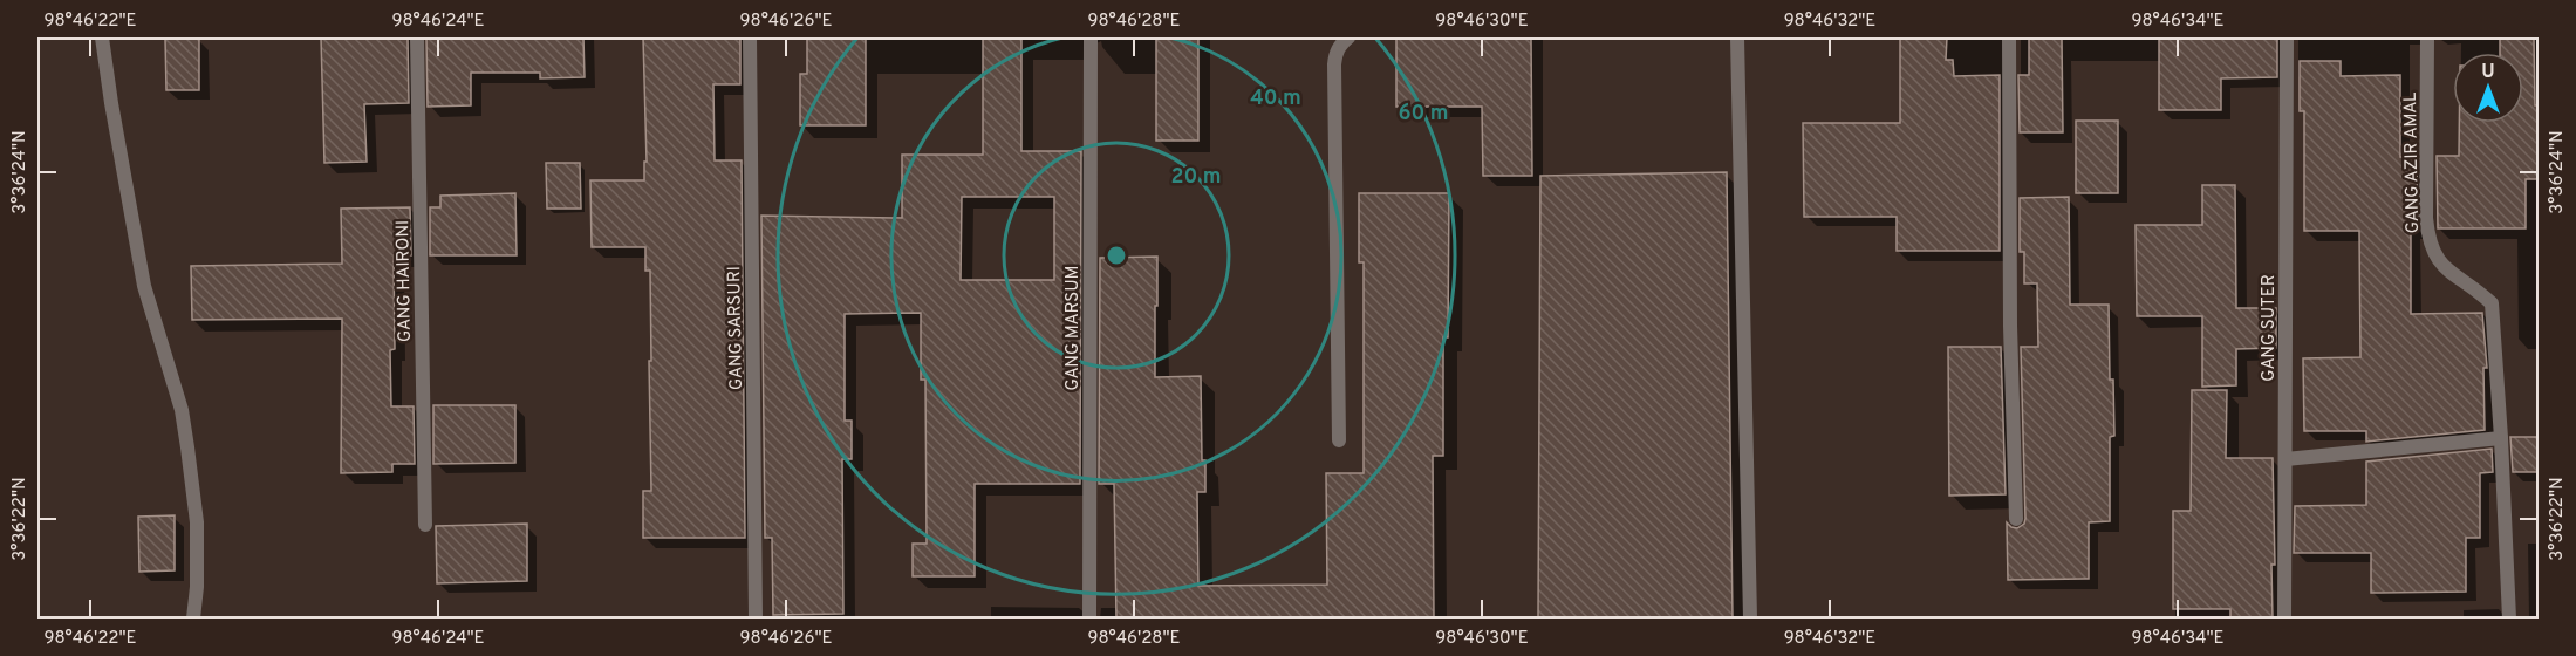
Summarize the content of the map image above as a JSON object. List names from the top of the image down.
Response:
{
  "streets": {
    "street": [
      "GANG AZIR AMAL",
      "GANG HAIRONI",
      "GANG SARSURI",
      "GANG MARSUM",
      "GANG SUTER"
    ]
  },
  "north": "top",
  "coordinates": [
    "98°46'22\"E",
    "98°46'24\"E",
    "98°46'26\"E",
    "98°46'28\"E",
    "98°46'30\"E",
    "98°46'32\"E",
    "98°46'34\"E",
    "3°36'24\"N",
    "3°36'22\"N"
  ],
  "rings": ["40 m", "60 m", "20 m"]
}
